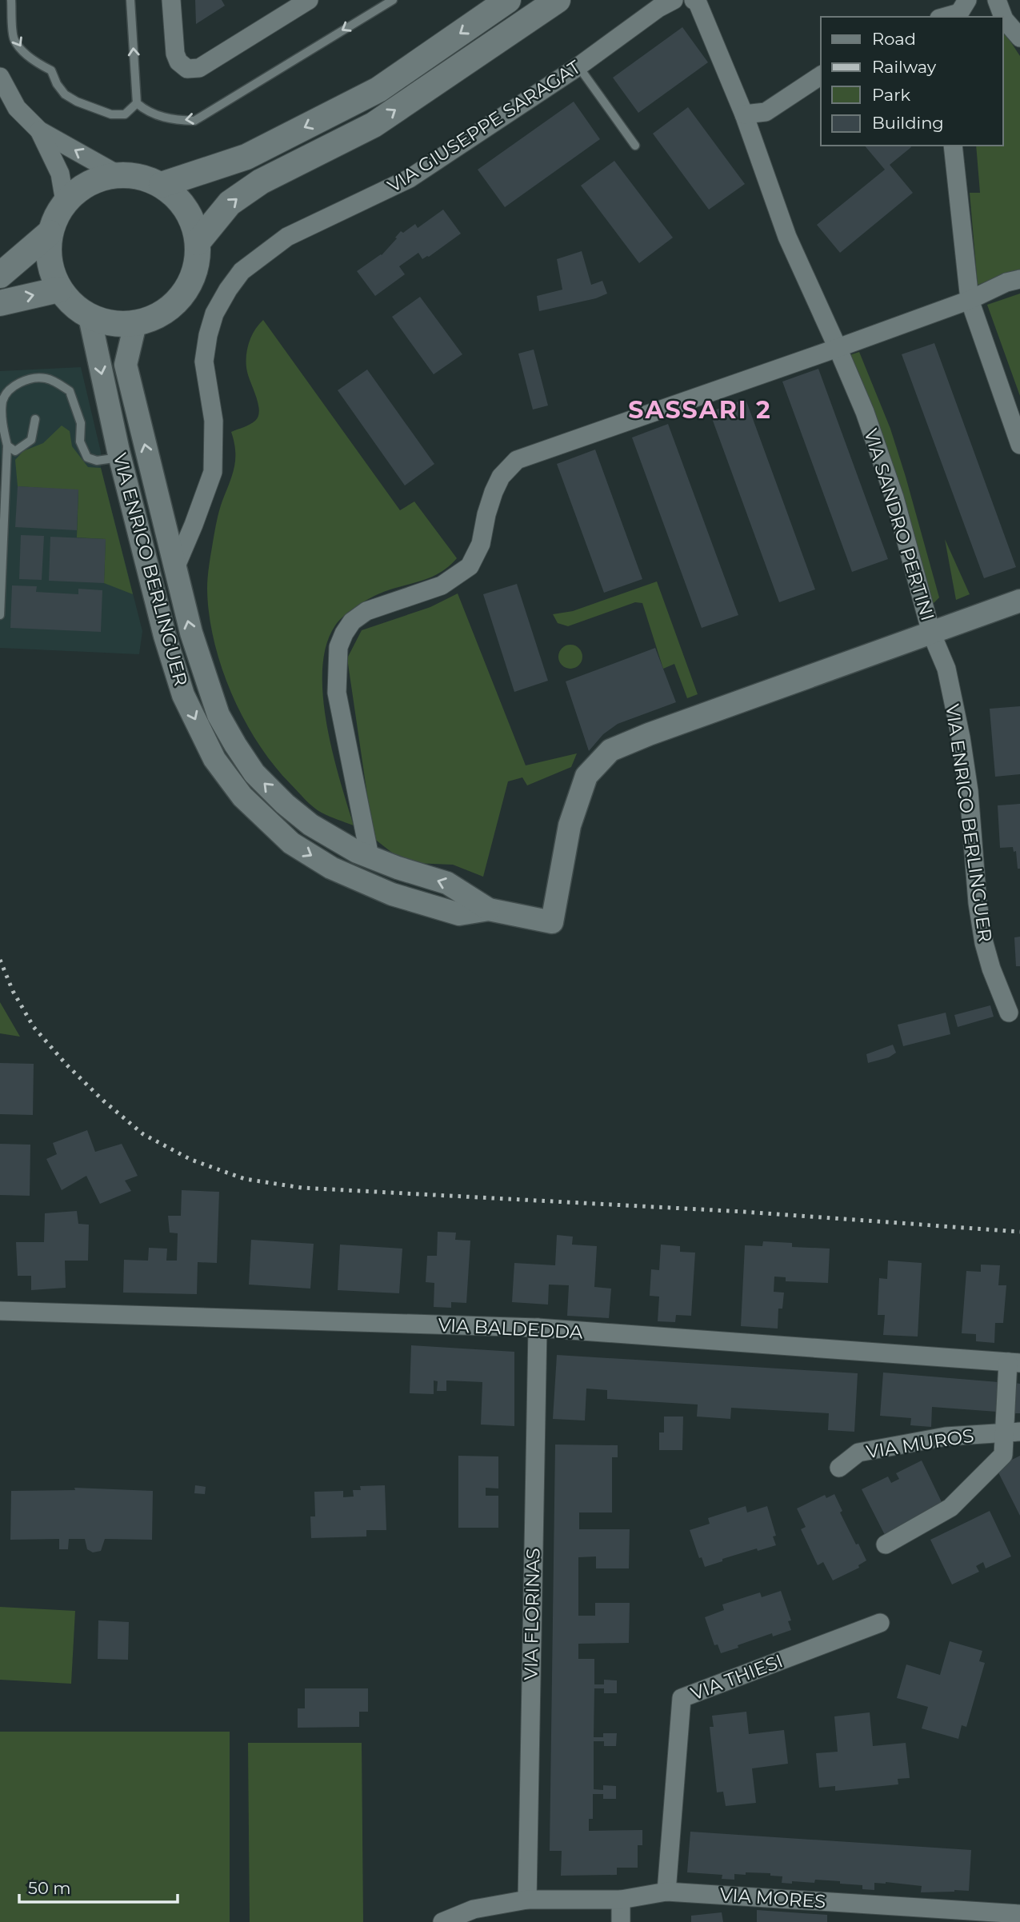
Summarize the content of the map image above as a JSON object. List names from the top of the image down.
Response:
{
  "streets": {
    "street": [
      "VIA GIUSEPPE SARAGAT",
      "VIA SANDRO PERTINI",
      "VIA ENRICO BERLINGUER",
      "VIA BALDEDDA",
      "VIA MUROS",
      "VIA FLORINAS",
      "VIA THIESI",
      "VIA MORES"
    ]
  },
  "crossings": [
    ["VIA GIUSEPPE SARAGAT", "VIA ENRICO BERLINGUER"],
    ["VIA SANDRO PERTINI", "VIA ENRICO BERLINGUER"],
    ["VIA BALDEDDA", "VIA MUROS"],
    ["VIA BALDEDDA", "VIA FLORINAS"],
    ["VIA FLORINAS", "VIA MORES"],
    ["VIA THIESI", "VIA MORES"]
  ],
  "districts": ["SASSARI 2"],
  "legend": [
    "Road",
    "Railway",
    "Park",
    "Building"
  ],
  "scale_bar": "50 m"
}
